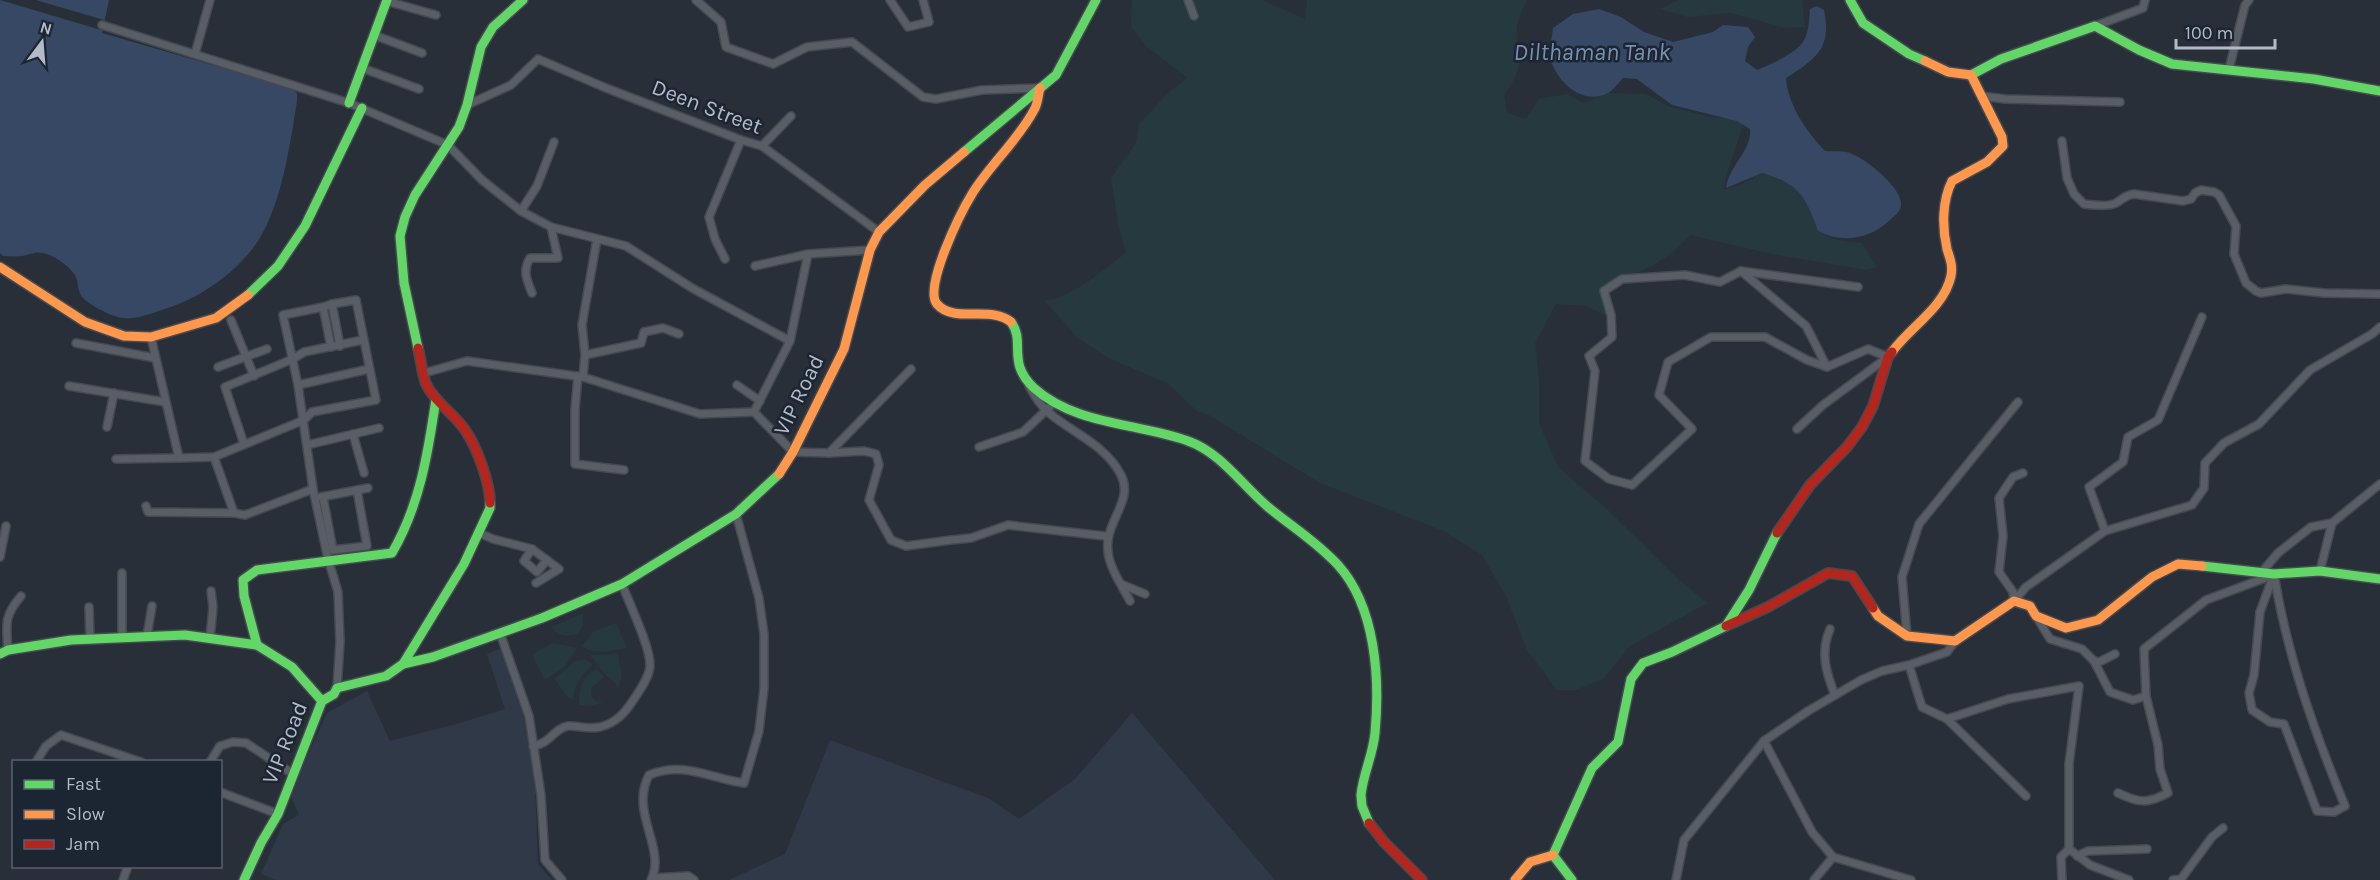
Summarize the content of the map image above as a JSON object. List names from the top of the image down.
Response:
{
  "streets": {
    "main road": ["VIP Road"],
    "street": ["Deen Street"]
  },
  "crossings": [
    ["Deen Street", "VIP Road"]
  ],
  "water": ["Dilthaman Tank"],
  "legend": ["Fast", "Slow", "Jam"],
  "scale_bar": "100 m",
  "north": "top"
}
